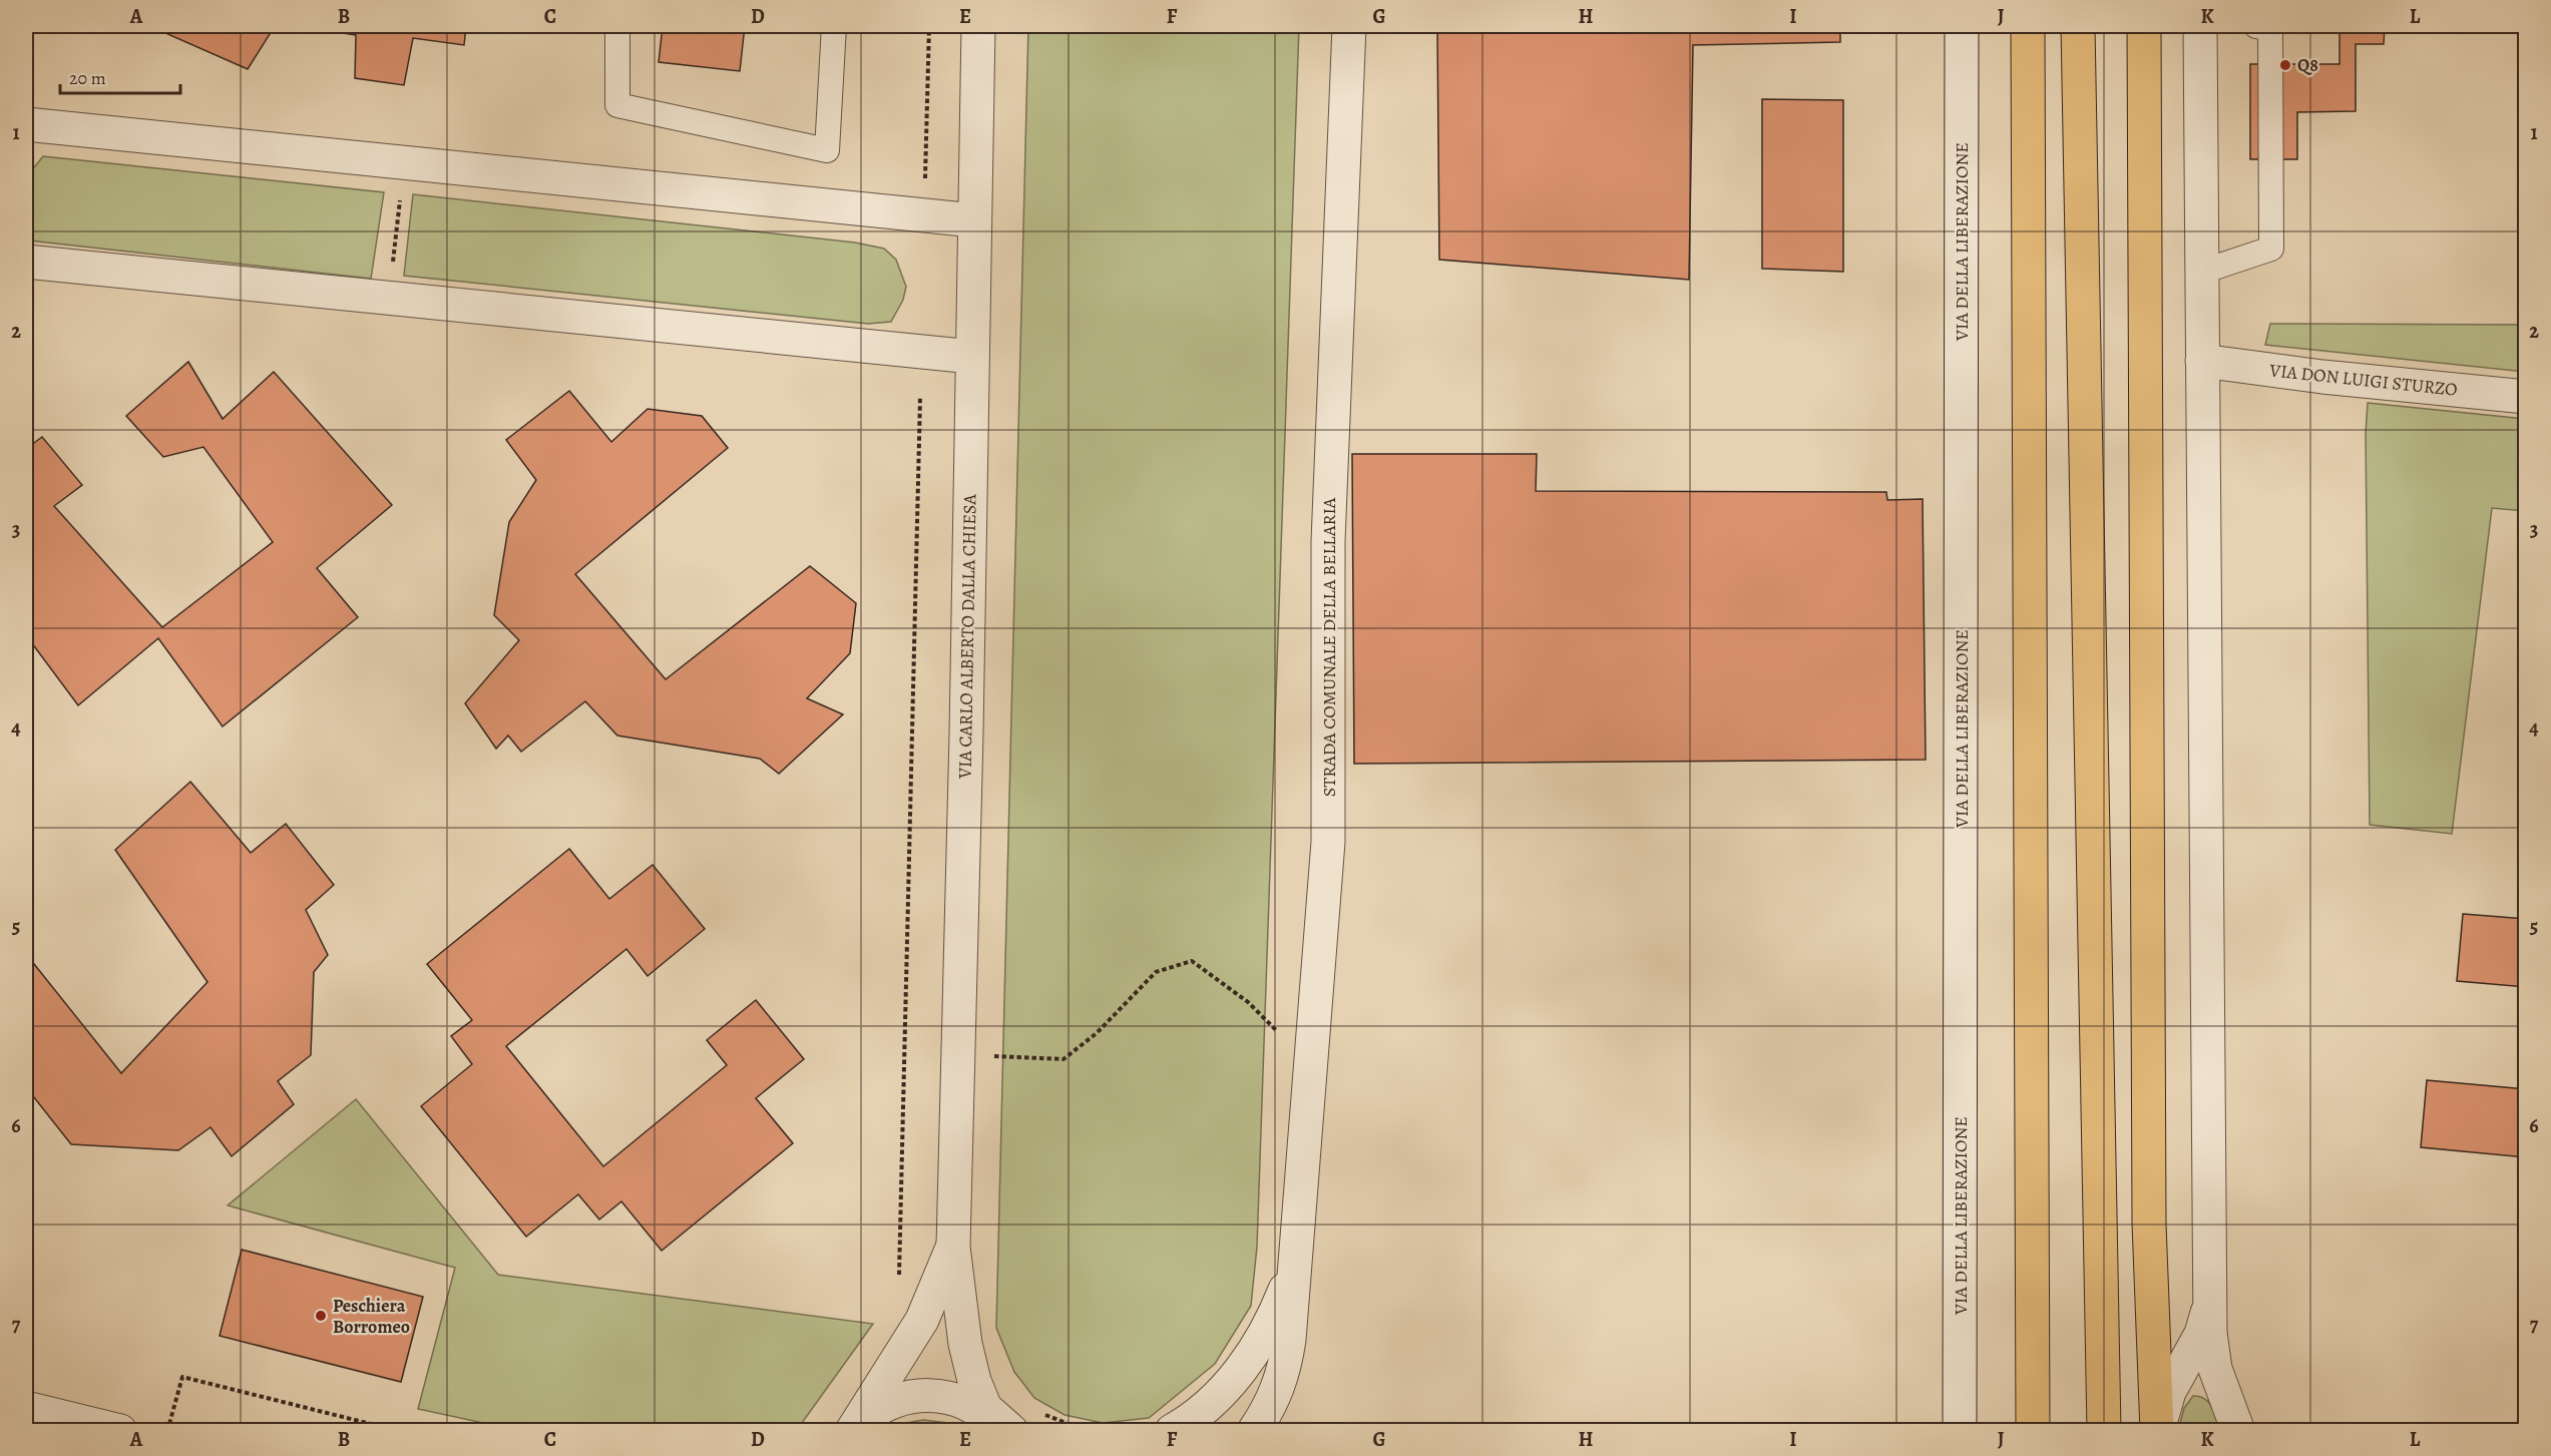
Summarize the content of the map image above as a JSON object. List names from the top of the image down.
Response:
{
  "streets": {
    "street": [
      "VIA DELLA LIBERAZIONE",
      "VIA DON LUIGI STURZO",
      "VIA CARLO ALBERTO DALLA CHIESA",
      "STRADA COMUNALE DELLA BELLARIA"
    ]
  },
  "places": ["Q8", "Peschiera Borromeo"],
  "scale_bar": "20 m",
  "grid": {
    "columns": [
      "A",
      "B",
      "C",
      "D",
      "E",
      "F",
      "G",
      "H",
      "I",
      "J",
      "K",
      "L"
    ],
    "rows": [
      "1",
      "2",
      "3",
      "4",
      "5",
      "6",
      "7"
    ]
  }
}
